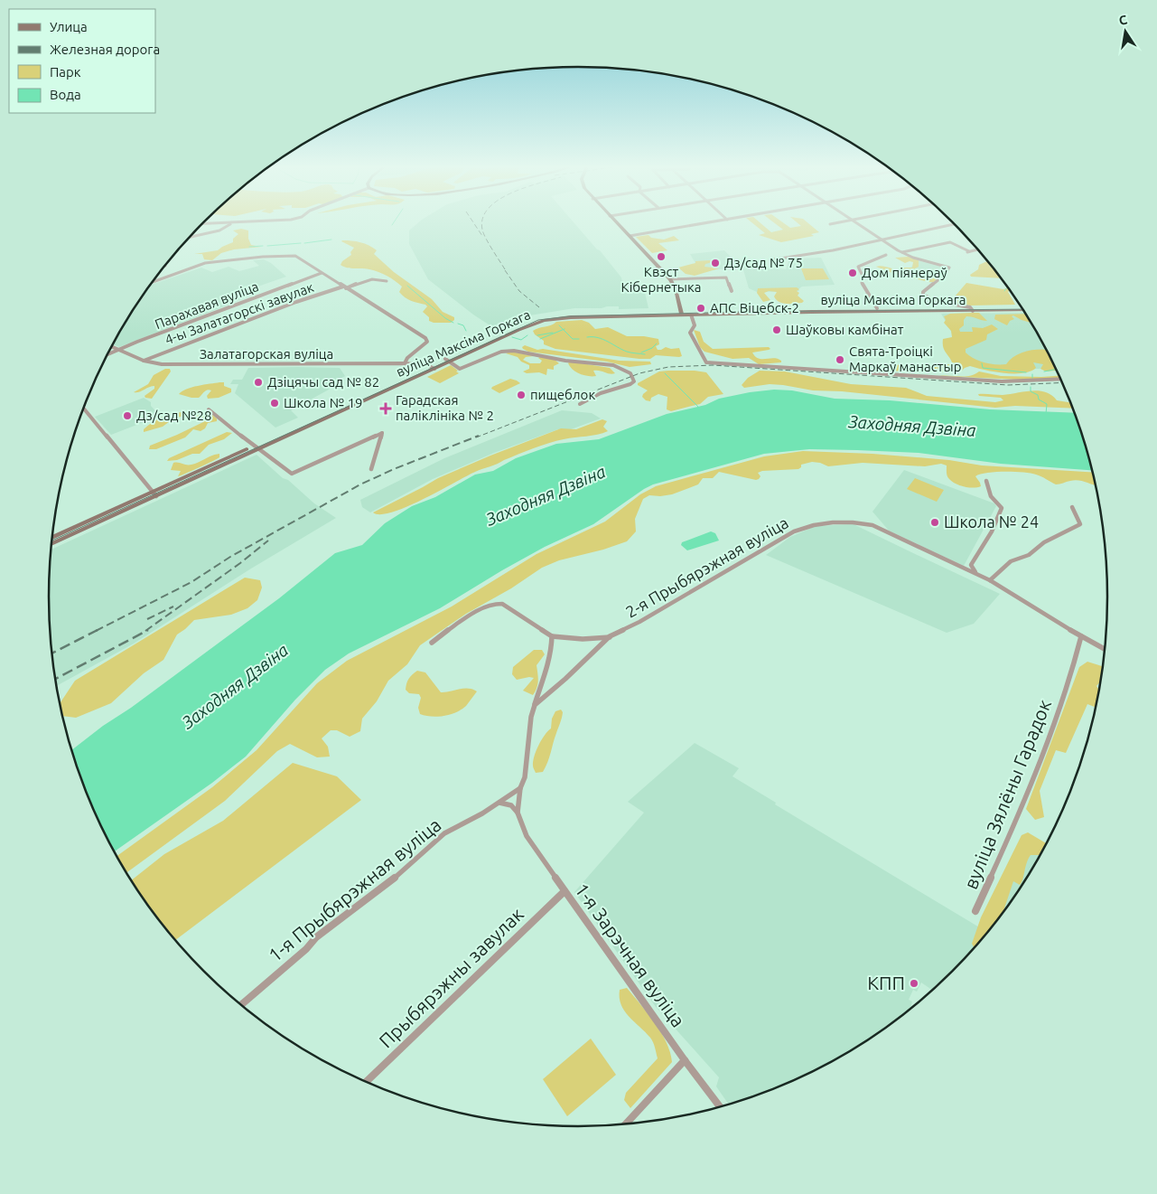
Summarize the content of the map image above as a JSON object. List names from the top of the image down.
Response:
{
  "streets": {
    "main road": ["вуліца Максіма Горкага"],
    "street": [
      "Парахавая вуліца",
      "4-ы Залатагорскі завулак",
      "Залатагорская вуліца",
      "2-я Прыбярэжная вуліца",
      "вуліца Зялёны Гарадок",
      "1-я Прыбярэжная вуліца",
      "1-я Зарэчная вуліца",
      "Прыбярэжны завулак"
    ]
  },
  "crossings": [
    ["вуліца Максіма Горкага", "Залатагорская вуліца"],
    ["Парахавая вуліца", "Залатагорская вуліца"],
    ["4-ы Залатагорскі завулак", "Залатагорская вуліца"],
    ["2-я Прыбярэжная вуліца", "вуліца Зялёны Гарадок"],
    ["1-я Прыбярэжная вуліца", "1-я Зарэчная вуліца"],
    ["1-я Зарэчная вуліца", "Прыбярэжны завулак"]
  ],
  "water": ["Заходняя Дзвіна"],
  "places": {
    "other": [
      "Квэст Кібернетыка",
      "Дз/сад № 75",
      "Дом піянераў",
      "АПС Віцебск-2",
      "Шаўковы камбінат",
      "Свята-Троіцкі Маркаў манастыр",
      "Дзіцячы сад № 82",
      "пищеблок",
      "Школа № 19",
      "Дз/сад №28",
      "Школа № 24",
      "КПП"
    ],
    "health": ["Гарадская паліклініка № 2"]
  },
  "legend": [
    "Улица",
    "Железная дорога",
    "Парк",
    "Вода"
  ],
  "north": "top"
}
